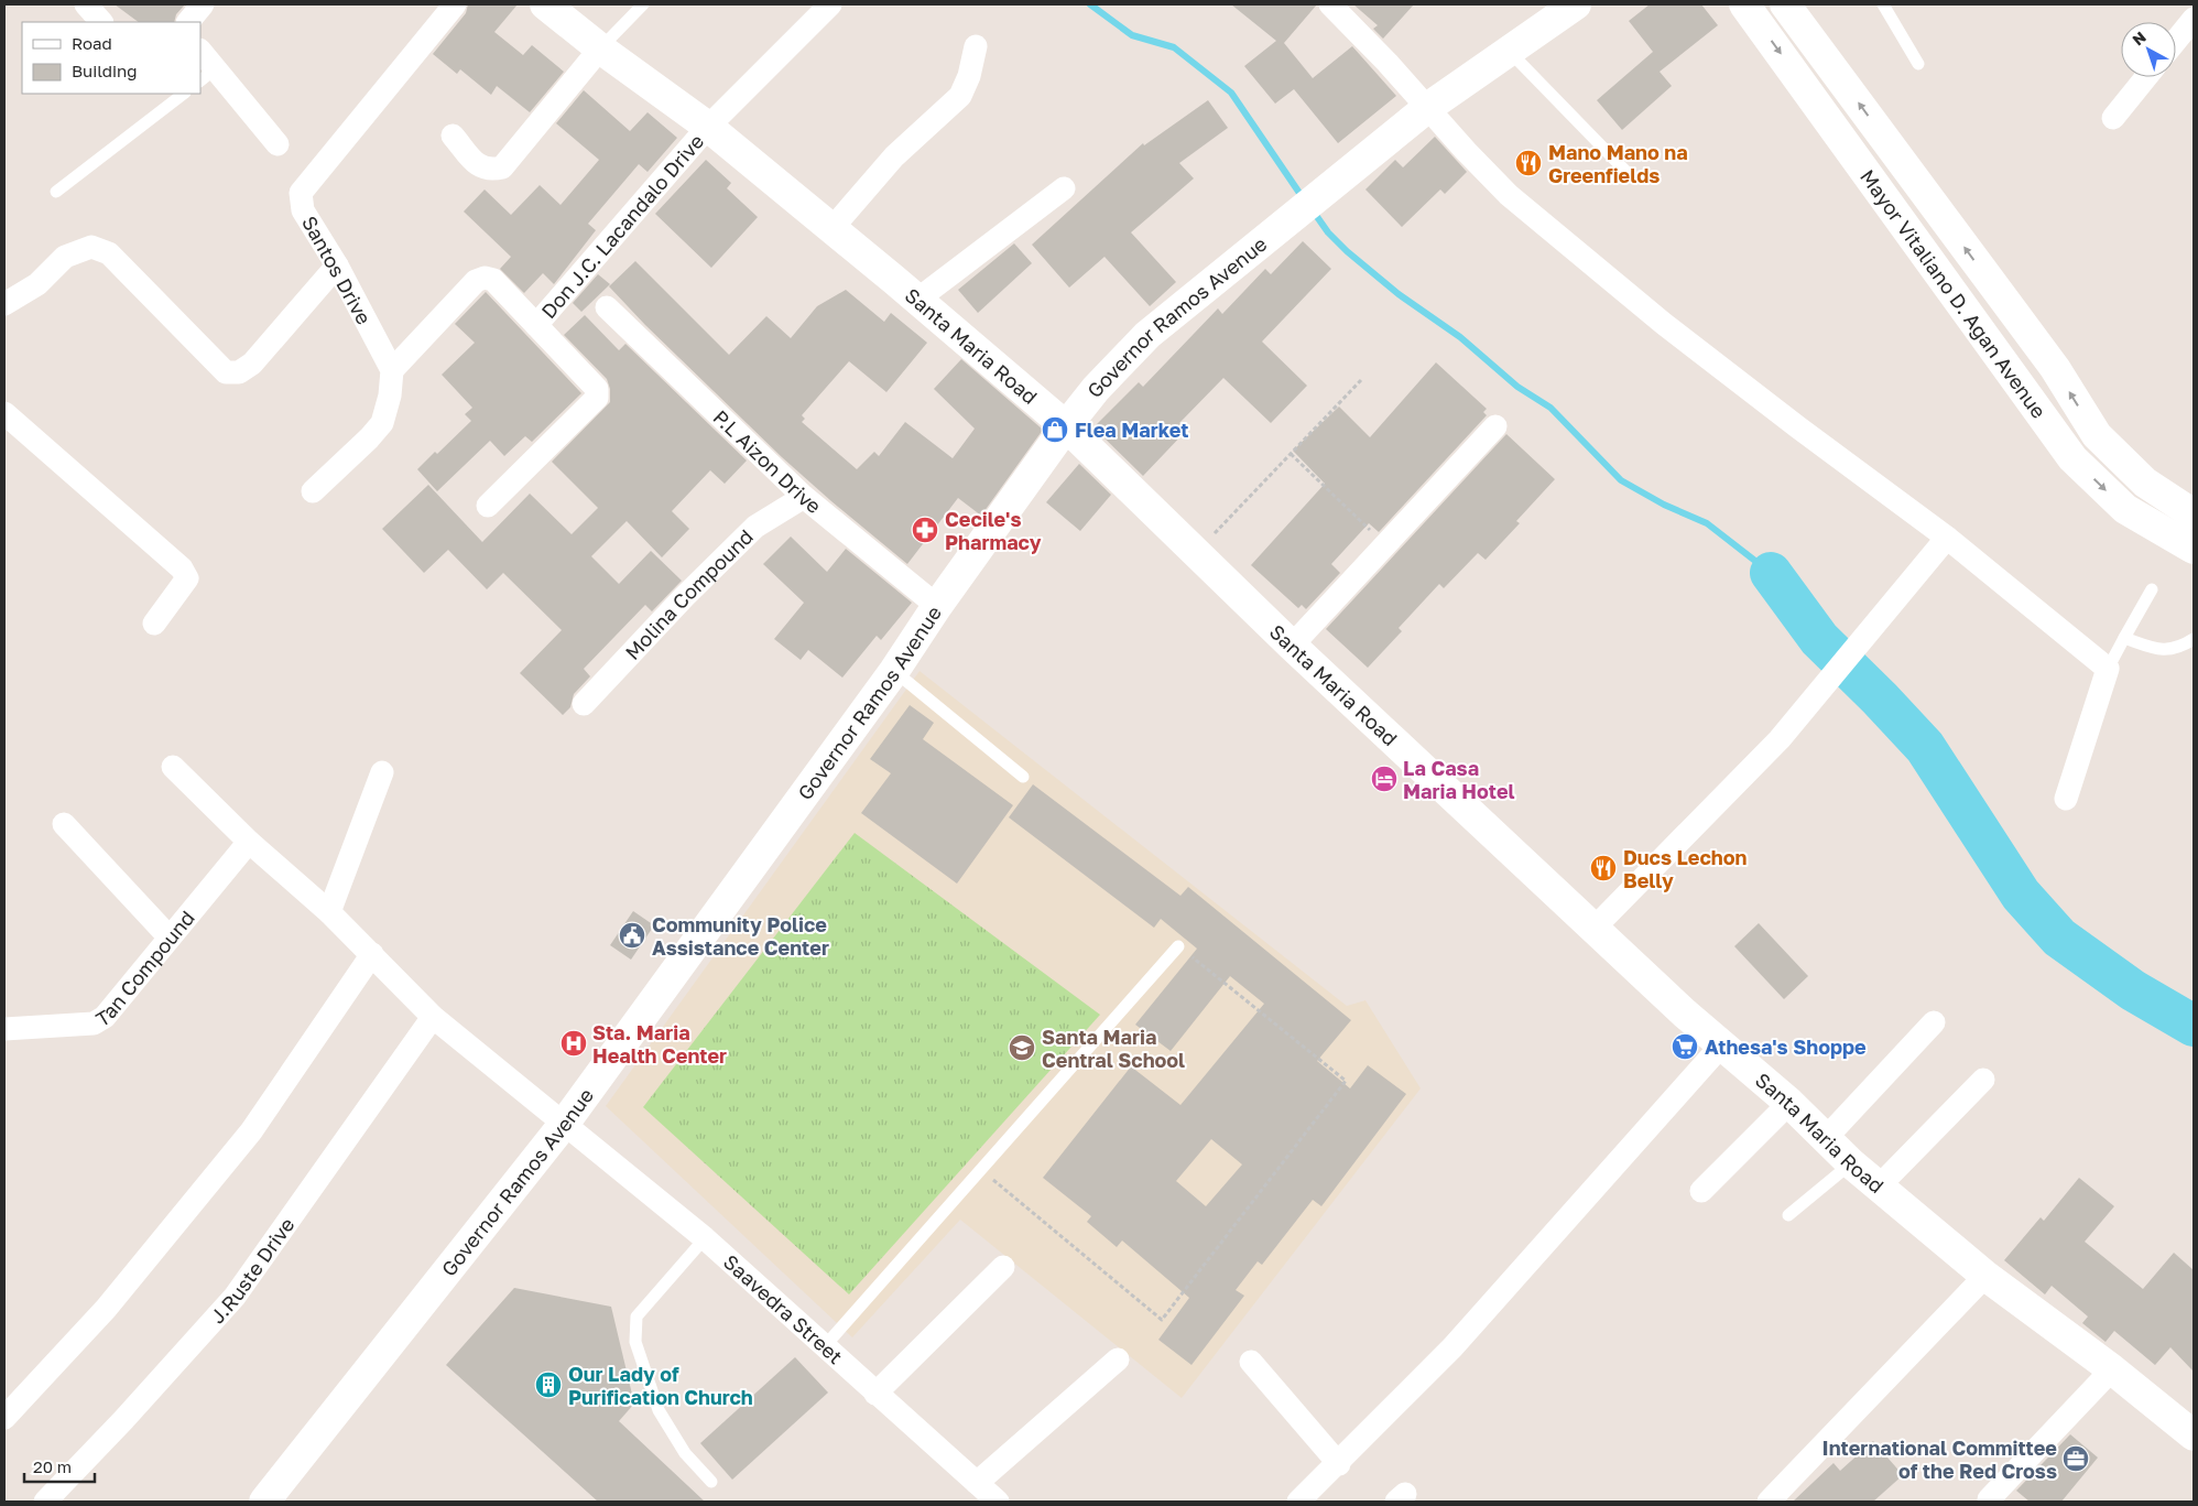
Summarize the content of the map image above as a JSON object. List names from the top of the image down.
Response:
{
  "streets": {
    "main road": ["Mayor Vitaliano D. Agan Avenue", "Governor Ramos Avenue", "Santa Maria Road"],
    "street": [
      "Don J.C. Lacandalo Drive",
      "Santos Drive",
      "P.L Aizon Drive",
      "Molina Compound",
      "Tan Compound",
      "J.Ruste Drive",
      "Saavedra Street"
    ]
  },
  "crossings": [
    ["Don J.C. Lacandalo Drive", "Santa Maria Road"],
    ["Governor Ramos Avenue", "Santa Maria Road"],
    ["Governor Ramos Avenue", "P.L Aizon Drive"],
    ["Governor Ramos Avenue", "Saavedra Street"],
    ["P.L Aizon Drive", "Molina Compound"],
    ["Tan Compound", "Saavedra Street"],
    ["J.Ruste Drive", "Saavedra Street"]
  ],
  "places": {
    "restaurant": ["Mano Mano na Greenfields", "Ducs Lechon Belly"],
    "shop": ["Flea Market"],
    "pharmacy": ["Cecile's Pharmacy"],
    "hotel": ["La Casa Maria Hotel"],
    "public building": ["Community Police Assistance Center"],
    "hospital": ["Sta. Maria Health Center"],
    "supermarket": ["Athesa's Shoppe"],
    "school or university": ["Santa Maria Central School"],
    "building": ["Our Lady of Purification Church"],
    "office": ["International Committee of the Red Cross"]
  },
  "legend": ["Road", "Building"],
  "scale_bar": "20 m",
  "north": "top left"
}
